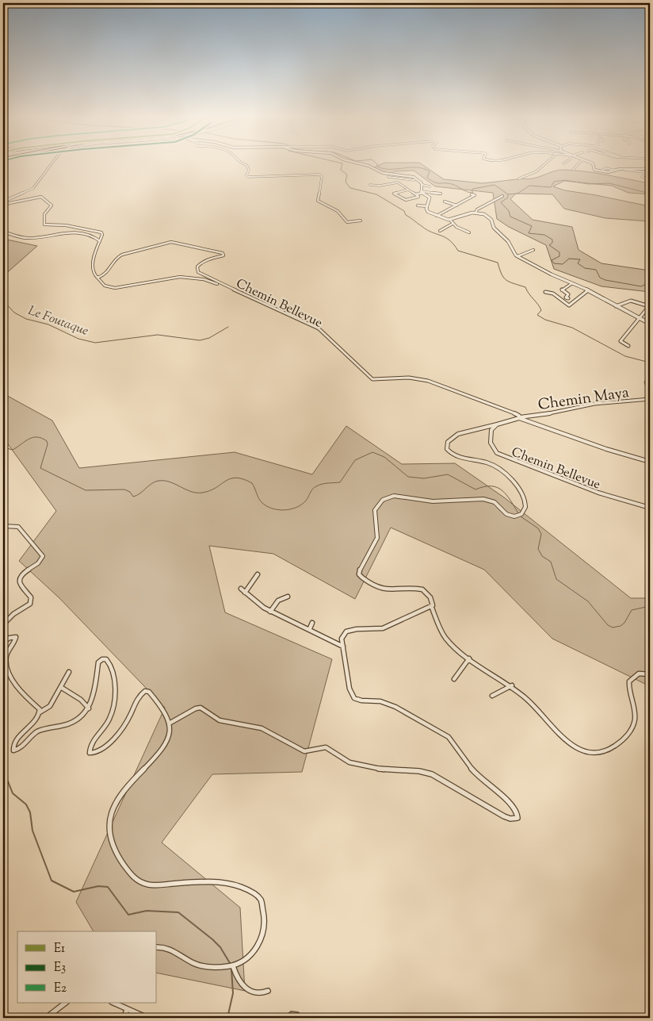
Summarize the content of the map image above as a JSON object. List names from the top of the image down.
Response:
{
  "streets": {
    "street": ["Chemin Bellevue", "Chemin Maya"]
  },
  "crossings": [
    ["Chemin Bellevue", "Chemin Maya"]
  ],
  "water": ["Le Foutaque"],
  "legend": ["E1", "E3", "E2"]
}
